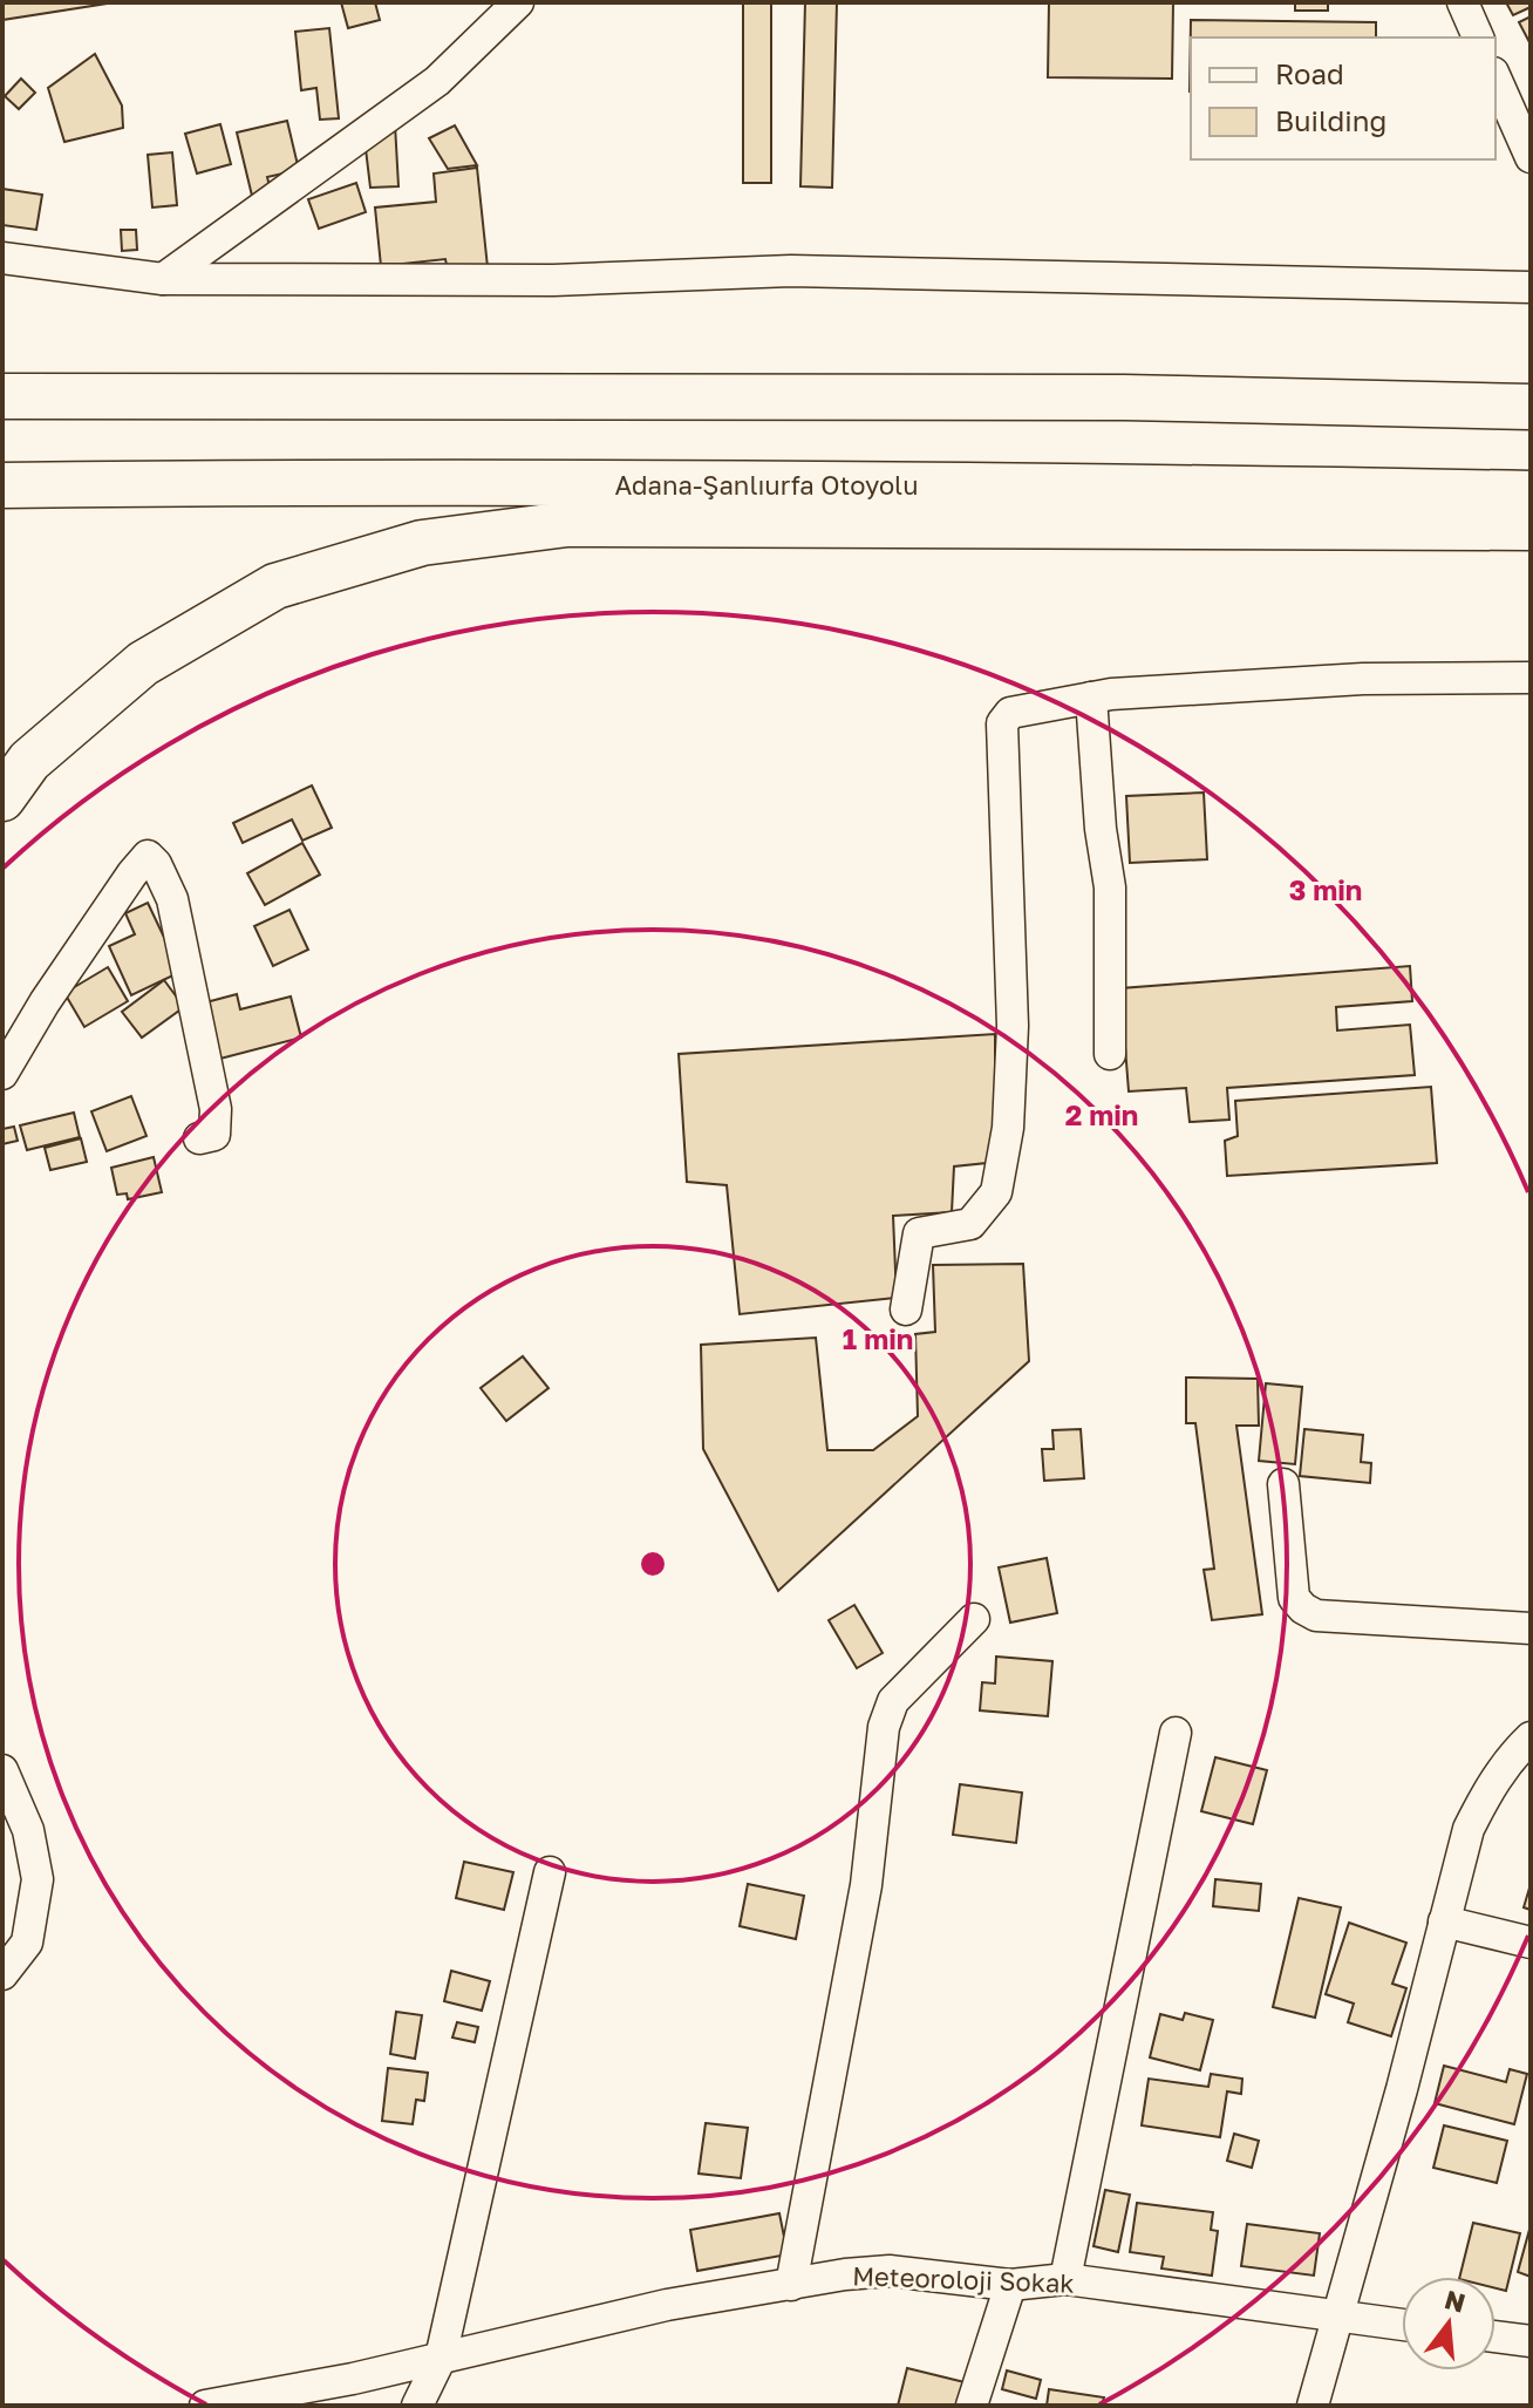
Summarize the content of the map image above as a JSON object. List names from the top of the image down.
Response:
{
  "streets": {
    "highway": ["Adana-Şanlıurfa Otoyolu"],
    "street": ["Meteoroloji Sokak"]
  },
  "legend": ["Road", "Building"],
  "north": "top",
  "rings": ["3 min", "2 min", "1 min"]
}
